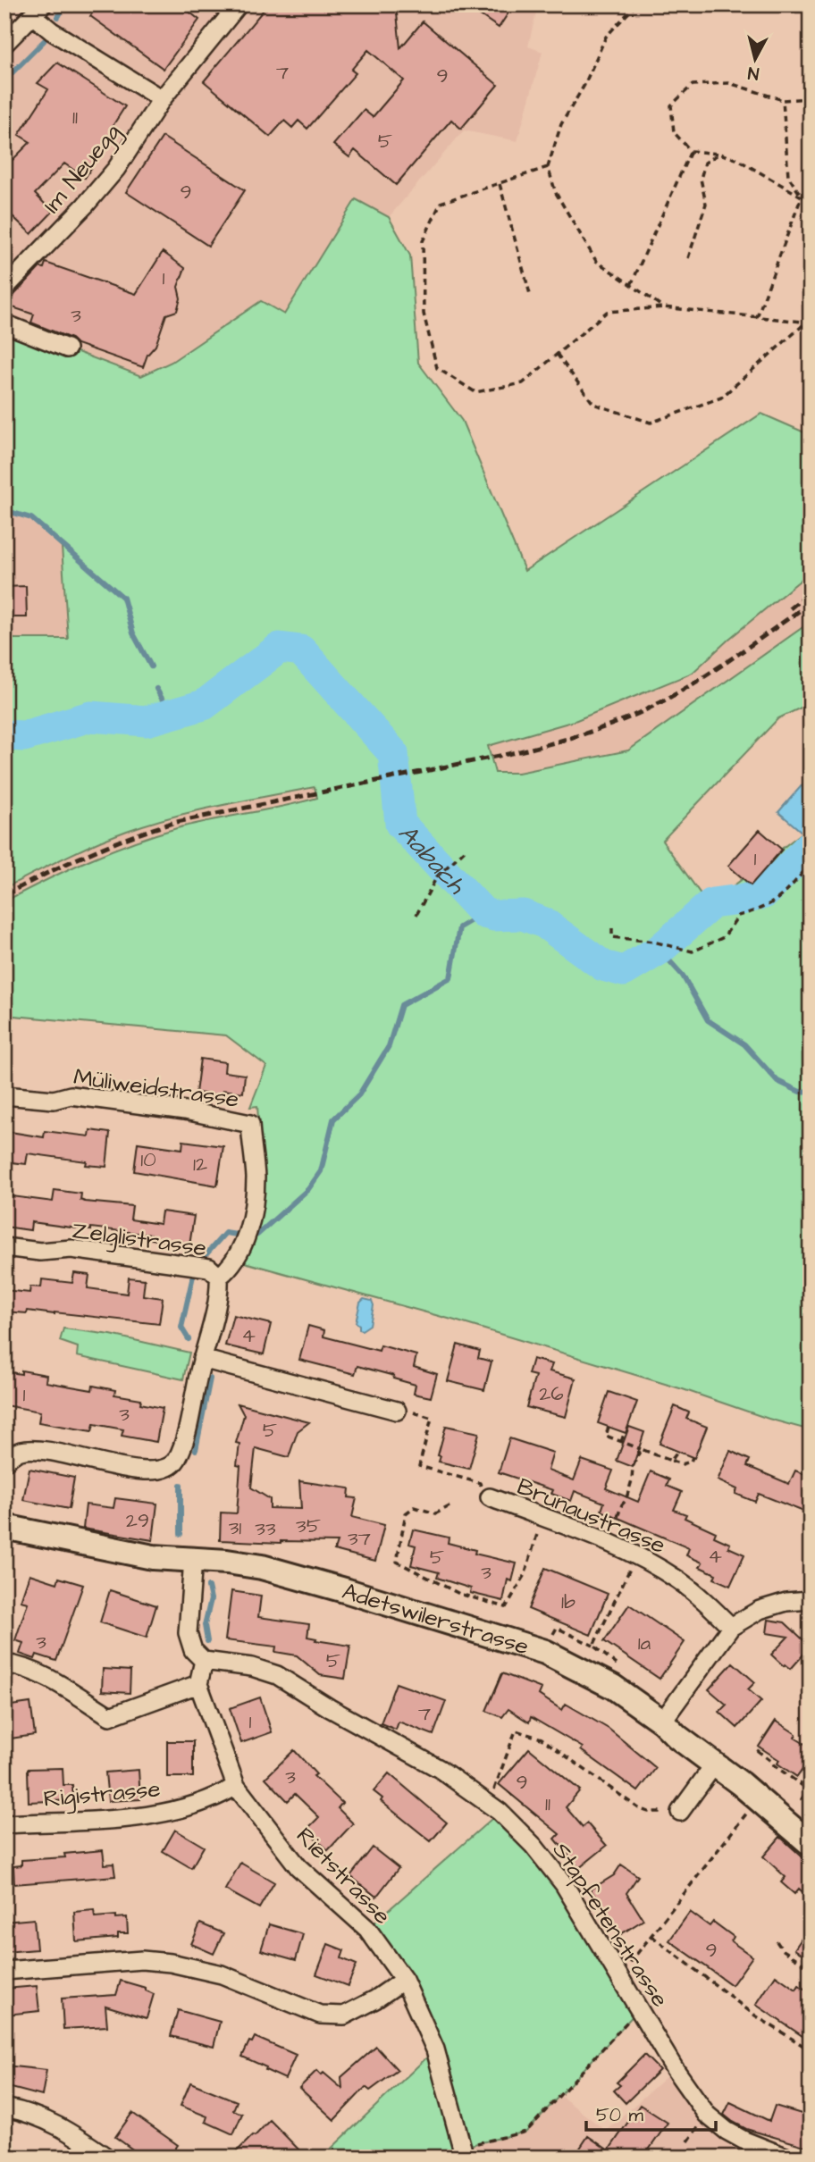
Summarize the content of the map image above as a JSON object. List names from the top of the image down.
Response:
{
  "streets": {
    "street": [
      "Im Neuegg",
      "Müliweidstrasse",
      "Zelglistrasse",
      "Brunaustrasse",
      "Adetswilerstrasse",
      "Rigistrasse",
      "Rietstrasse",
      "Stapfetenstrasse"
    ]
  },
  "crossings": [
    ["Müliweidstrasse", "Zelglistrasse"],
    ["Rigistrasse", "Rietstrasse"]
  ],
  "water": ["Aabach"],
  "house_numbers": [
    "7",
    "9",
    "11",
    "5",
    "9",
    "1",
    "3",
    "1",
    "10",
    "12",
    "4",
    "26",
    "1",
    "3",
    "5",
    "29",
    "35",
    "31",
    "33",
    "37",
    "4",
    "5",
    "3",
    "1b",
    "3",
    "1a",
    "5",
    "7",
    "1",
    "3",
    "9",
    "11",
    "9"
  ],
  "scale_bar": "50 m",
  "north": "bottom"
}
